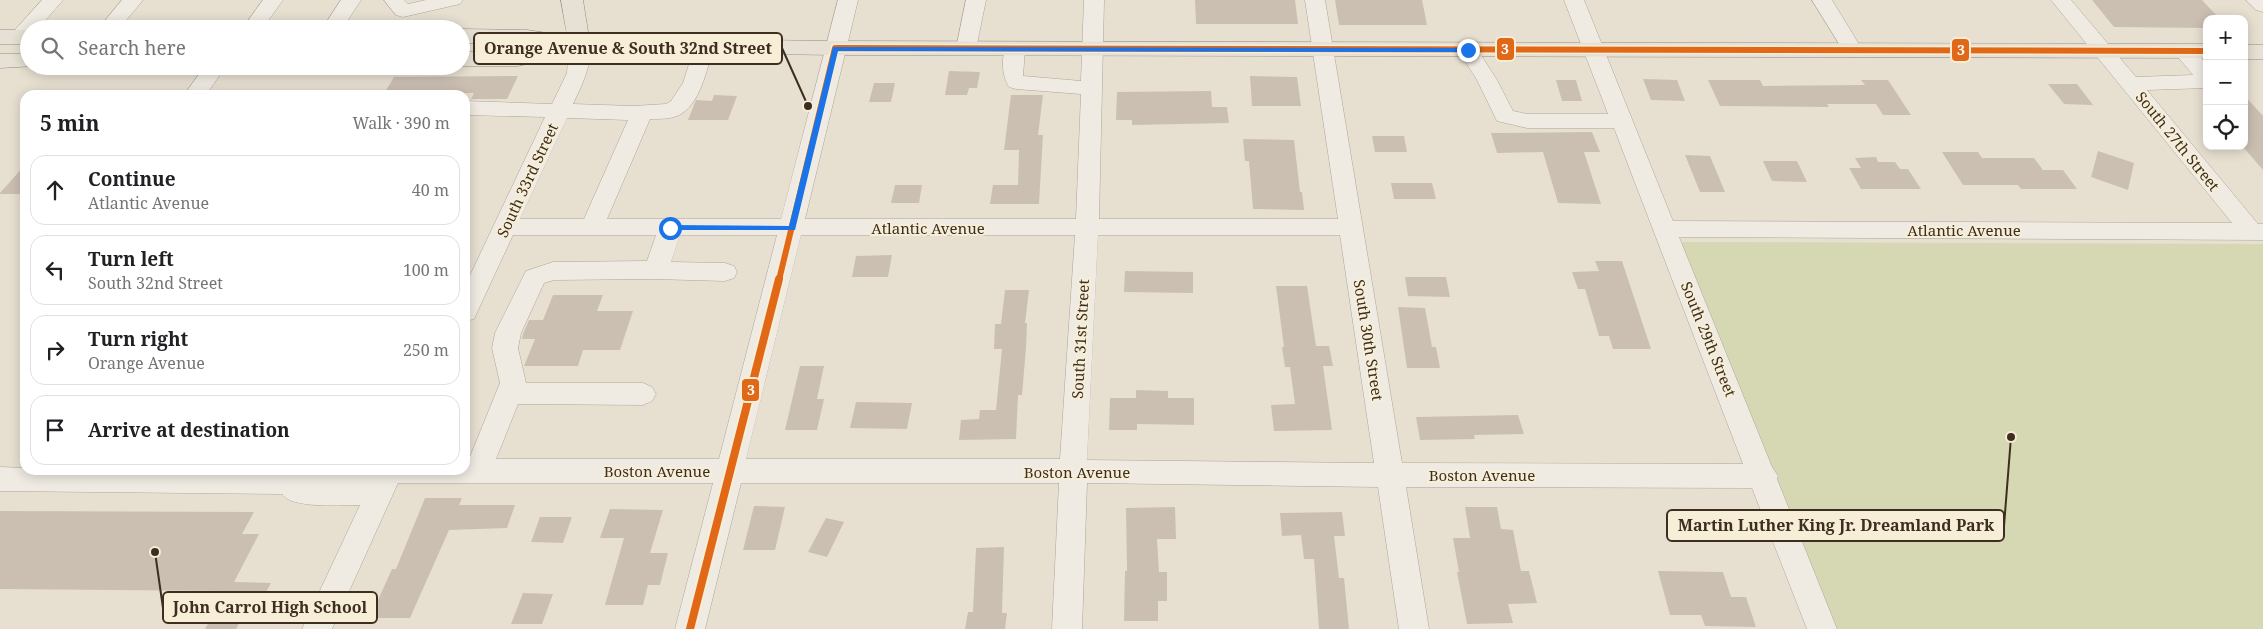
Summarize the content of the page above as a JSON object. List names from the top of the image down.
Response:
{
  "streets": {
    "street": [
      "South 27th Street",
      "South 33rd Street",
      "Atlantic Avenue",
      "South 31st Street",
      "South 29th Street",
      "South 30th Street",
      "Boston Avenue"
    ]
  },
  "crossings": [
    ["South 27th Street", "Atlantic Avenue"],
    ["South 33rd Street", "Atlantic Avenue"],
    ["Atlantic Avenue", "South 31st Street"],
    ["Atlantic Avenue", "South 29th Street"],
    ["Atlantic Avenue", "South 30th Street"],
    ["South 31st Street", "Boston Avenue"],
    ["South 29th Street", "Boston Avenue"],
    ["South 30th Street", "Boston Avenue"]
  ],
  "places": ["Orange Avenue & South 32nd Street", "Martin Luther King Jr. Dreamland Park", "John Carrol High School"],
  "lines": ["transit line 3"],
  "page": {
    "map_buttons": ["+", "−"],
    "search": "Search here",
    "heading": ["5 min", "Walk · 390 m"],
    "list": [
      ["Continue", "Atlantic Avenue", "40 m"],
      ["Turn left", "South 32nd Street", "100 m"],
      ["Turn right", "Orange Avenue", "250 m"],
      "Arrive at destination"
    ]
  }
}
